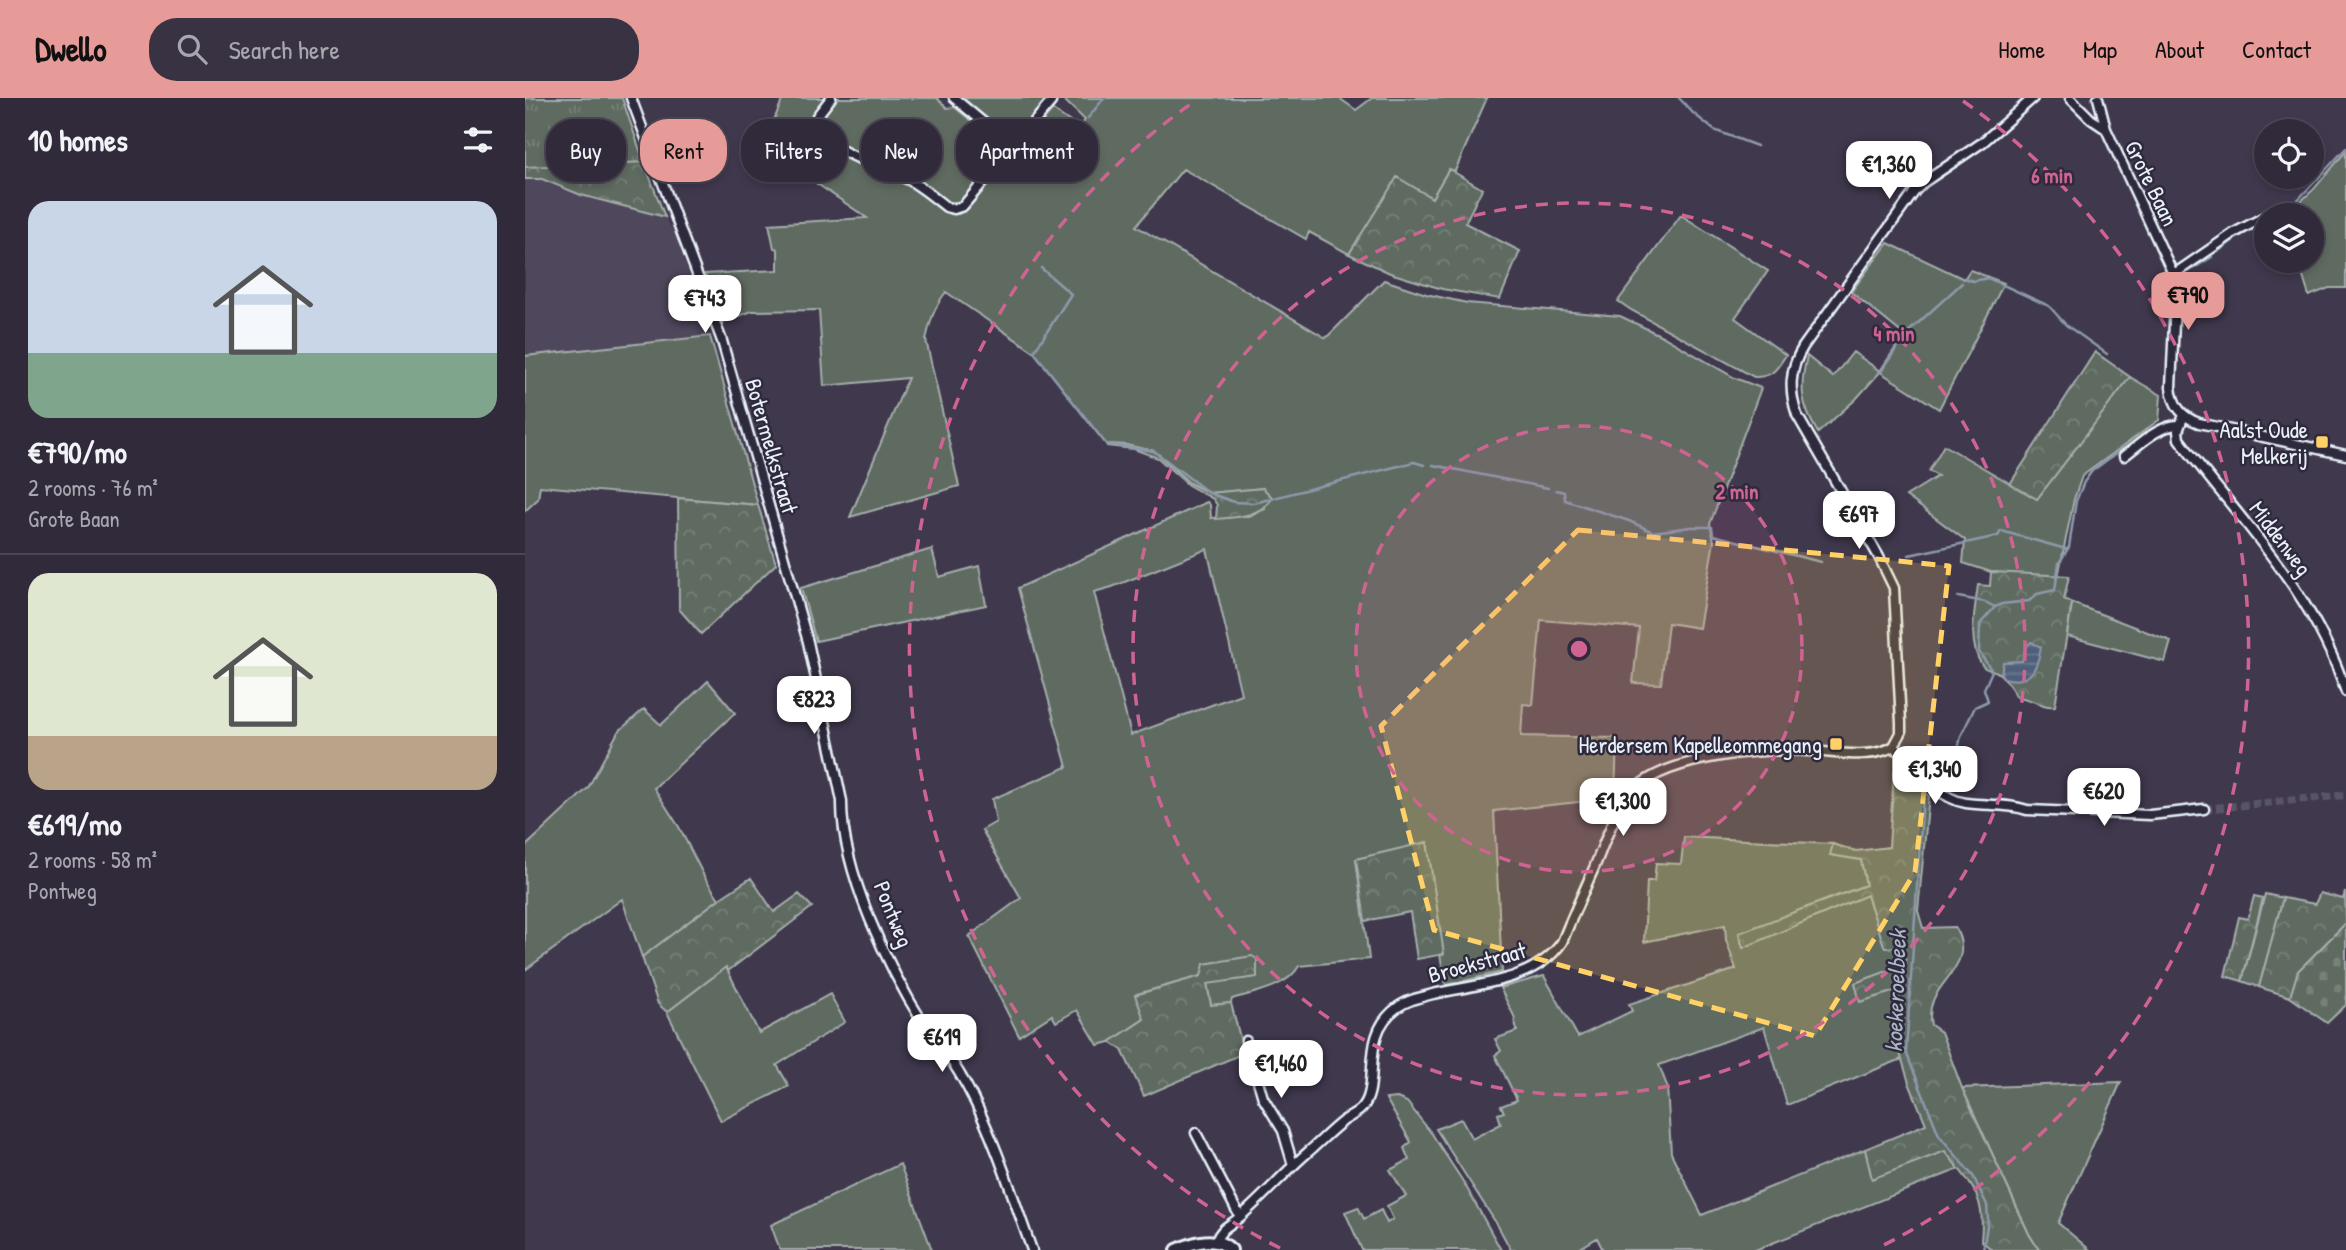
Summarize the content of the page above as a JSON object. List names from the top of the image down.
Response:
{
  "streets": {
    "street": [
      "Grote Baan",
      "Botermelkstraat",
      "Middenweg",
      "Pontweg",
      "Broekstraat"
    ]
  },
  "crossings": [
    ["Botermelkstraat", "Pontweg"]
  ],
  "water": ["koekeroelbeek"],
  "places": {
    "transit": ["Aalst Oude Melkerij", "Herdersem Kapelleommegang"]
  },
  "page": {
    "header": "Dwello",
    "search": "Search here",
    "nav": [
      "Home",
      "Map",
      "About",
      "Contact"
    ],
    "heading": "10 homes",
    "chip": [
      "Buy",
      "Rent",
      "Filters",
      "New",
      "Apartment"
    ],
    "price": [
      "€1,360",
      "€790",
      "€743",
      "€697",
      "€823",
      "€1,340",
      "€620",
      "€1,300",
      "€619",
      "€1,460"
    ],
    "list": [
      {
        "name": "€790/mo",
        "note": "2 rooms · 76 m² · Grote Baan"
      },
      {
        "name": "€619/mo",
        "note": "2 rooms · 58 m² · Pontweg"
      }
    ]
  },
  "rings": ["6 min", "4 min", "2 min"]
}
